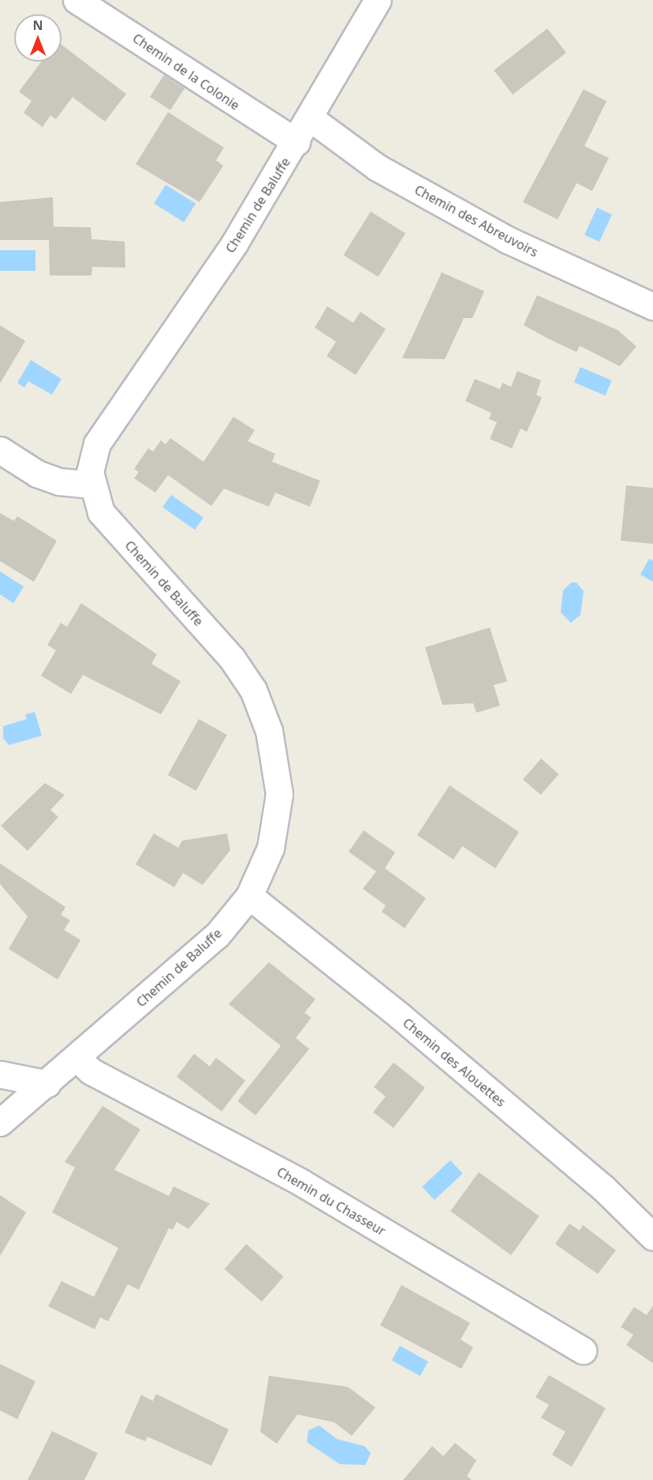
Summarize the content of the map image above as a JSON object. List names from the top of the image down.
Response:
{
  "streets": {
    "street": [
      "Chemin de la Colonie",
      "Chemin de Baluffe",
      "Chemin des Abreuvoirs",
      "Chemin des Alouettes",
      "Chemin du Chasseur"
    ]
  },
  "crossings": [
    ["Chemin de la Colonie", "Chemin de Baluffe"],
    ["Chemin de Baluffe", "Chemin des Abreuvoirs"],
    ["Chemin de Baluffe", "Chemin des Alouettes"],
    ["Chemin de Baluffe", "Chemin du Chasseur"]
  ],
  "north": "top"
}
